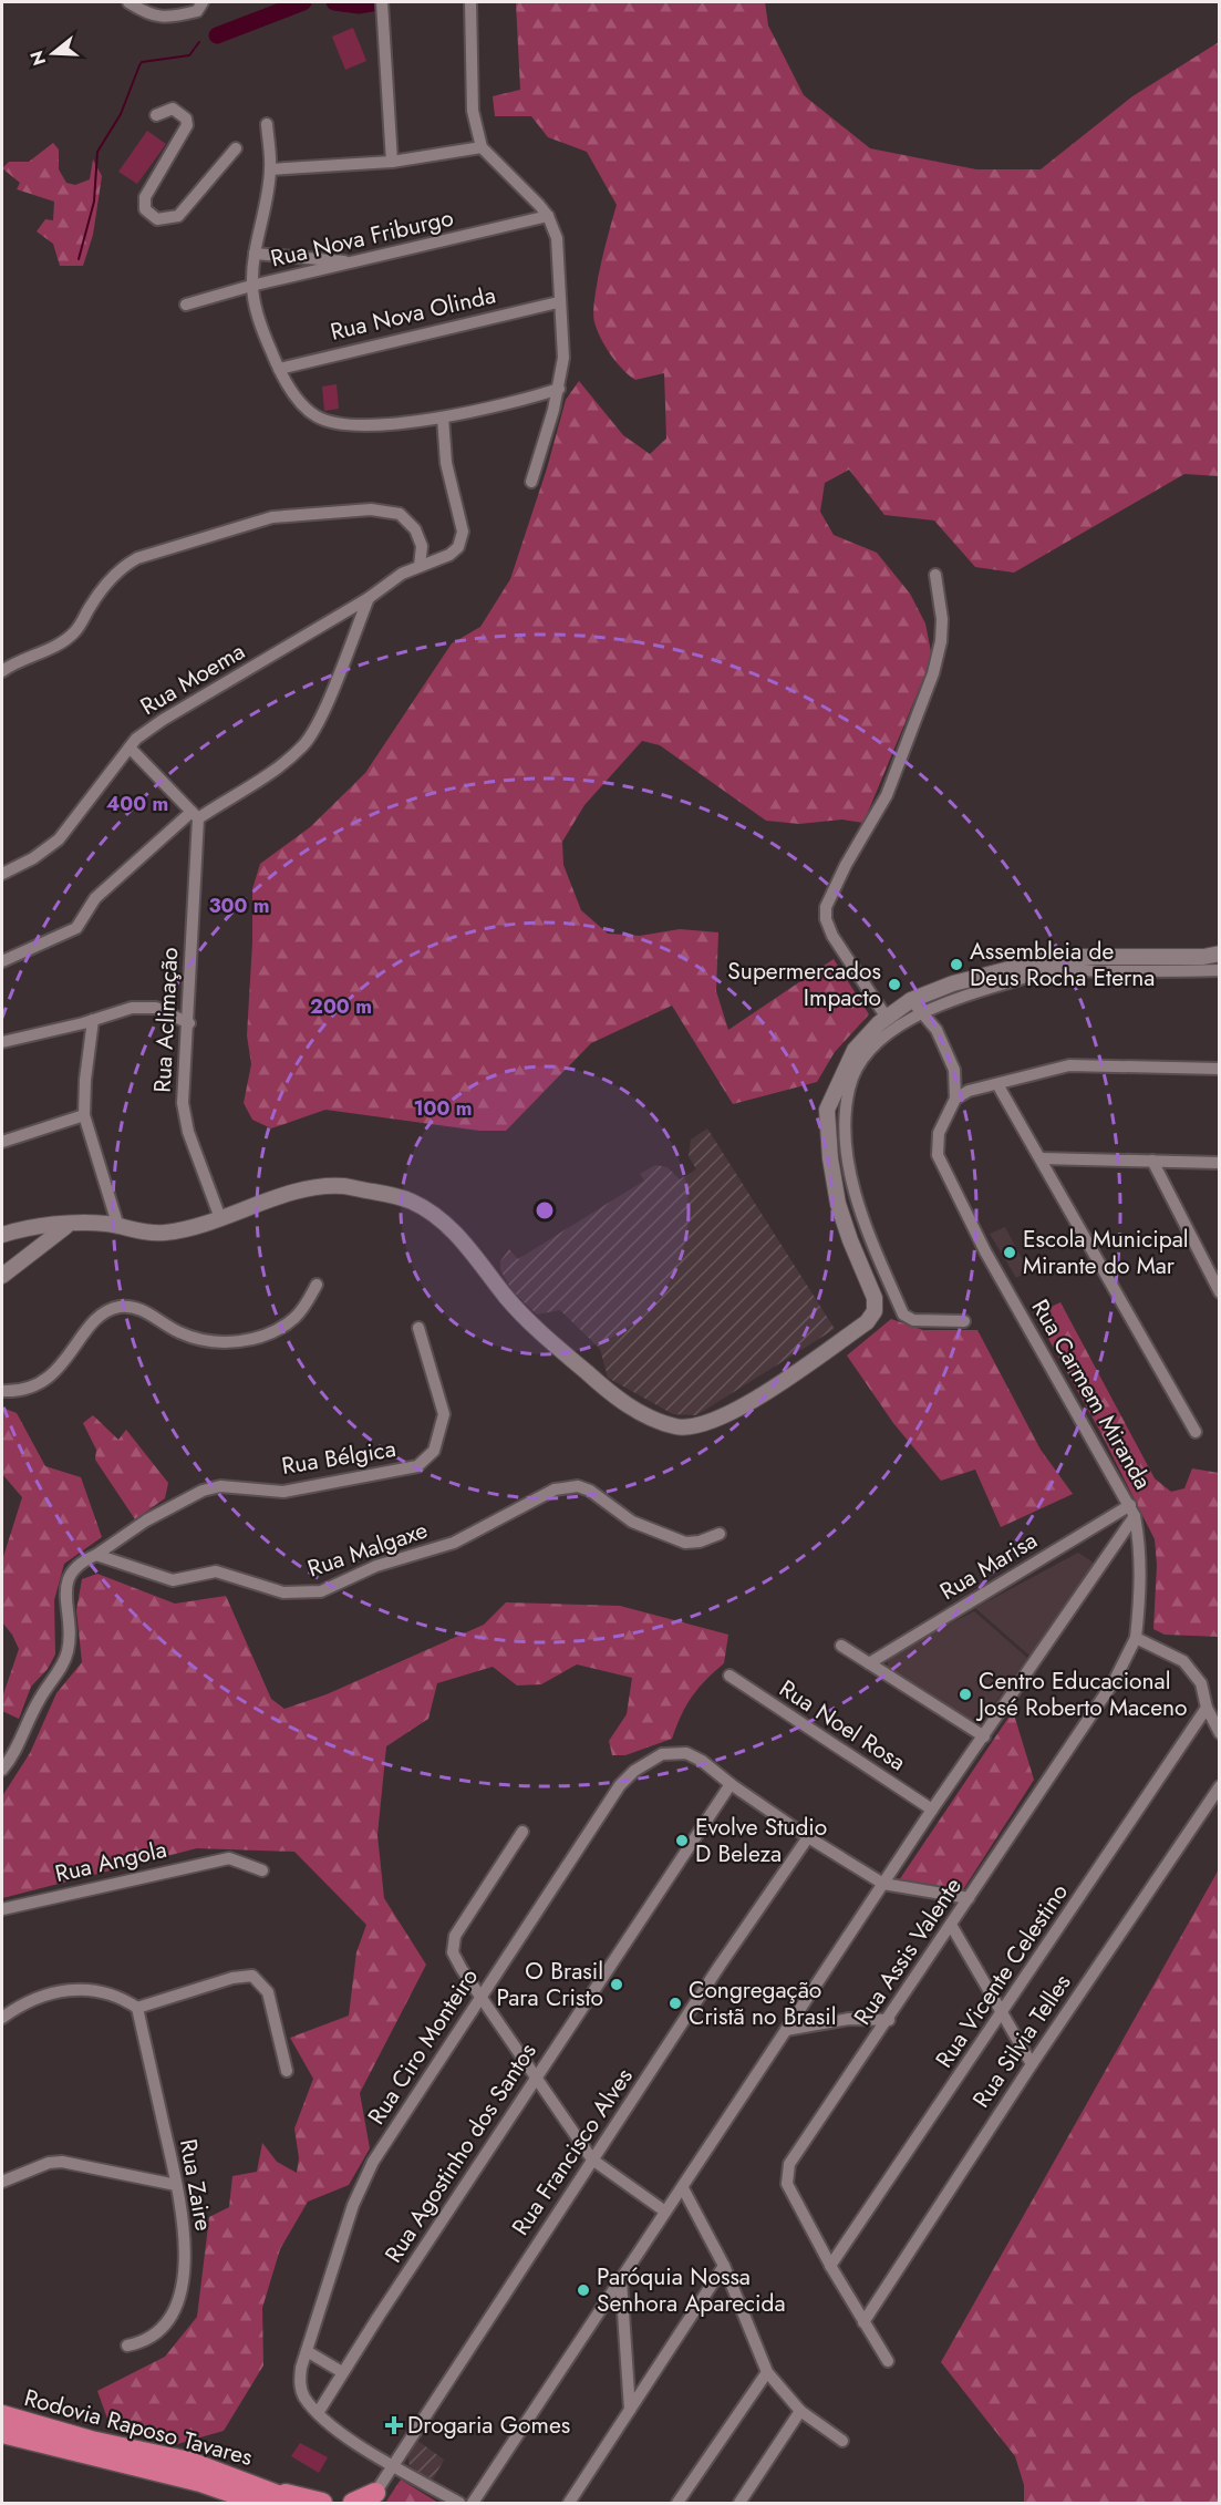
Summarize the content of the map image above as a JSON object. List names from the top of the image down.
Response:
{
  "streets": {
    "highway": ["Rodovia Raposo Tavares"],
    "street": [
      "Rua Nova Friburgo",
      "Rua Nova Olinda",
      "Rua Moema",
      "Rua Aclimação",
      "Rua Carmem Miranda",
      "Rua Bélgica",
      "Rua Malgaxe",
      "Rua Marisa",
      "Rua Noel Rosa",
      "Rua Angola",
      "Rua Assis Valente",
      "Rua Vicente Celestino",
      "Rua Silvia Telles",
      "Rua Ciro Monteiro",
      "Rua Francisco Alves",
      "Rua Agostinho dos Santos",
      "Rua Zaire"
    ]
  },
  "crossings": [
    ["Rua Carmem Miranda", "Rua Marisa"],
    ["Rua Carmem Miranda", "Rua Assis Valente"],
    ["Rua Bélgica", "Rua Malgaxe"],
    ["Rua Assis Valente", "Rua Vicente Celestino"],
    ["Rua Assis Valente", "Rua Silvia Telles"],
    ["Rua Ciro Monteiro", "Rua Francisco Alves"],
    ["Rua Ciro Monteiro", "Rua Agostinho dos Santos"]
  ],
  "places": {
    "other": [
      "Assembleia de Deus Rocha Eterna",
      "Supermercados Impacto",
      "Escola Municipal Mirante do Mar",
      "Centro Educacional José Roberto Maceno",
      "Evolve Studio D Beleza",
      "O Brasil Para Cristo",
      "Congregação Cristã no Brasil",
      "Paróquia Nossa Senhora Aparecida"
    ],
    "health": ["Drogaria Gomes"]
  },
  "north": "left",
  "rings": [
    "400 m",
    "300 m",
    "200 m",
    "100 m"
  ]
}
